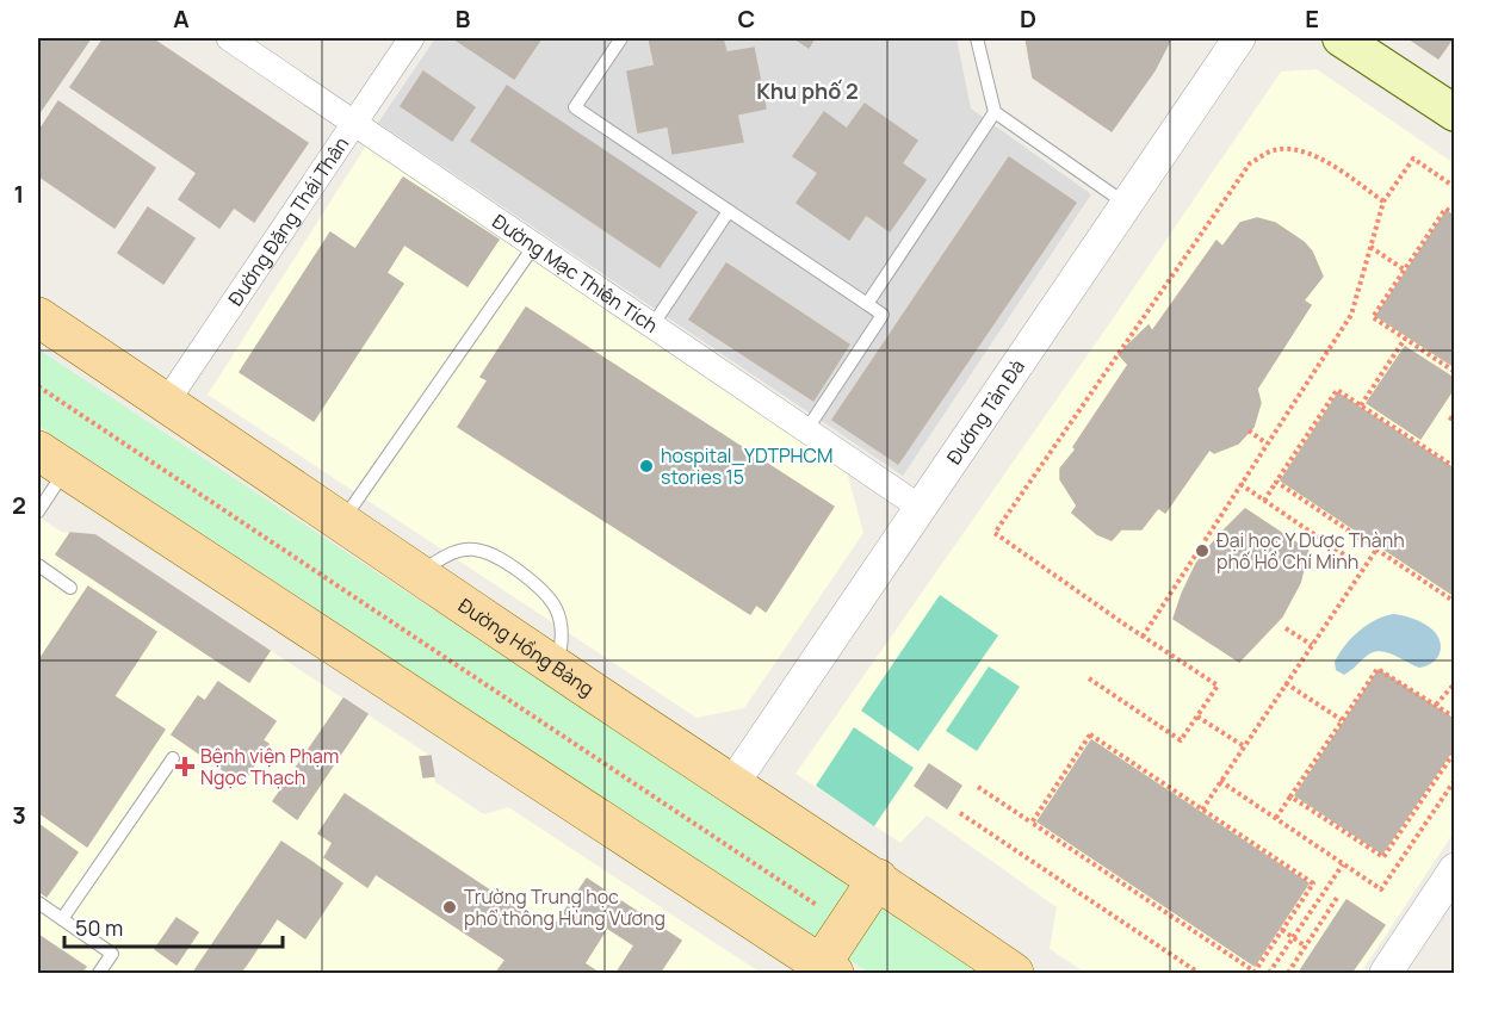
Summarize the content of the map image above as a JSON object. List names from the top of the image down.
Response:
{
  "streets": {
    "main road": ["Đường Hồng Bàng"],
    "street": ["Đường Đặng Thái Thân", "Đường Mạc Thiên Tích", "Đường Tản Đà"]
  },
  "crossings": [
    ["Đường Đặng Thái Thân", "Đường Mạc Thiên Tích"],
    ["Đường Đặng Thái Thân", "Đường Hồng Bàng"],
    ["Đường Mạc Thiên Tích", "Đường Tản Đà"],
    ["Đường Tản Đà", "Đường Hồng Bàng"]
  ],
  "districts": ["Khu phố 2"],
  "places": {
    "other": ["hospital_YDTPHCM stories 15", "Đại học Y Dược Thành phố Hồ Chí Minh", "Trường Trung học phổ thông Hùng Vương"],
    "health": ["Bệnh viện Phạm Ngọc Thạch"]
  },
  "scale_bar": "50 m",
  "grid": {
    "columns": [
      "A",
      "B",
      "C",
      "D",
      "E"
    ],
    "rows": ["1", "2", "3"]
  }
}
